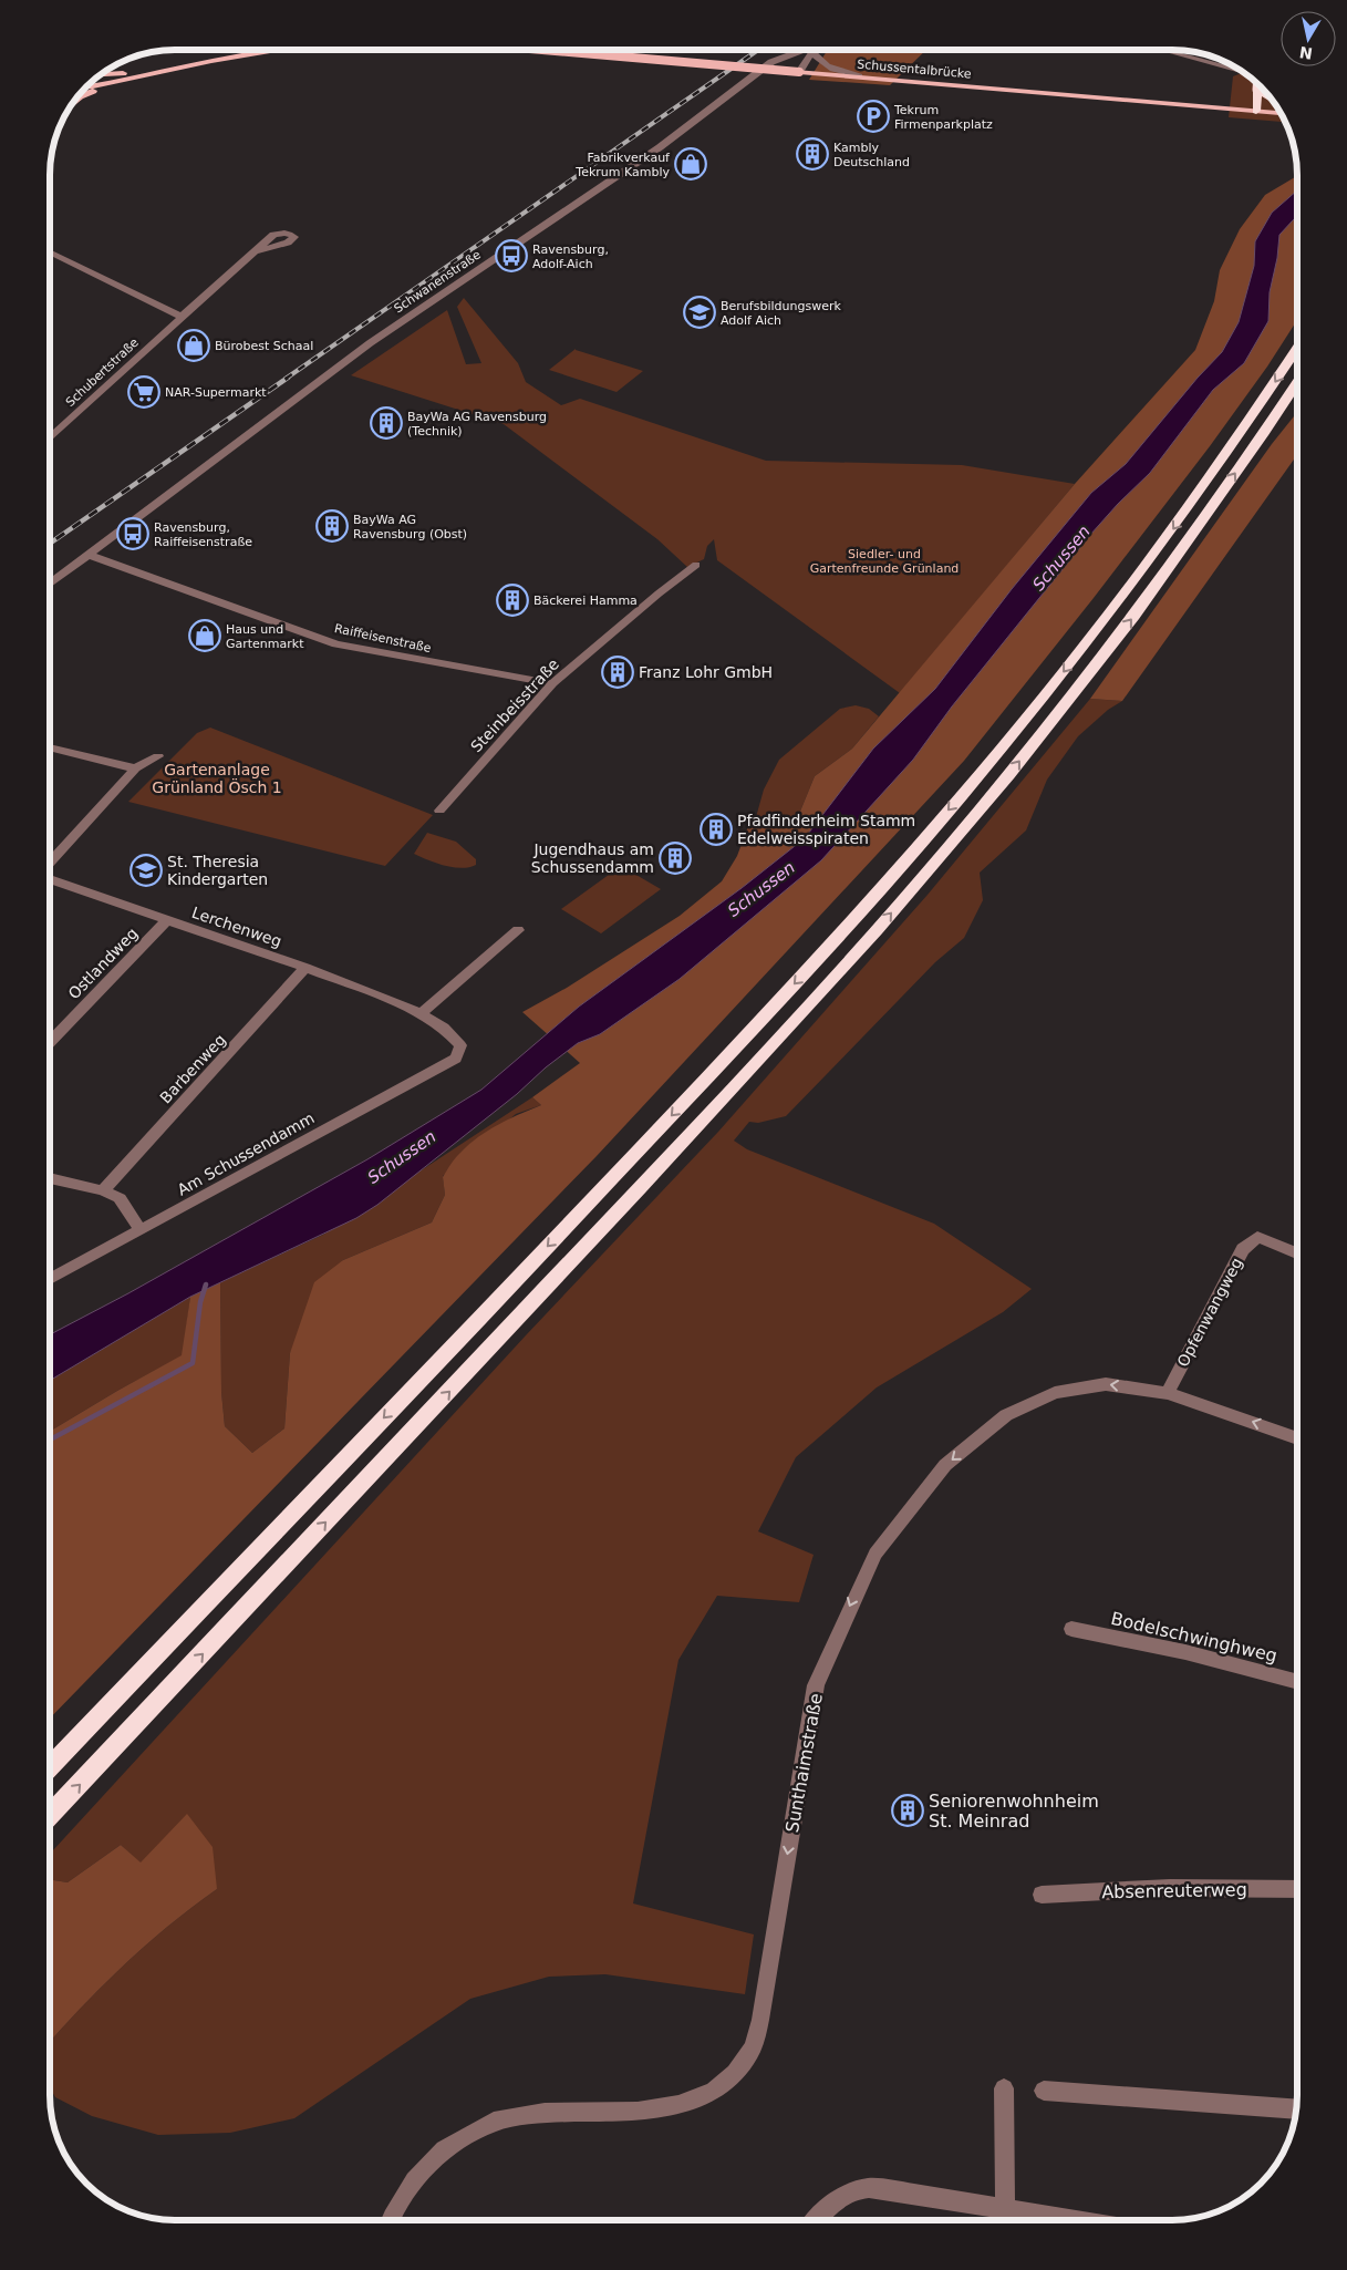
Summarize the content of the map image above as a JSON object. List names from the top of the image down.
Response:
{
  "streets": {
    "main road": ["Schussentalbrücke"],
    "street": [
      "Schwanenstraße",
      "Schubertstraße",
      "Raiffeisenstraße",
      "Steinbeisstraße",
      "Lerchenweg",
      "Ostlandweg",
      "Barbenweg",
      "Am Schussendamm",
      "Opfenwangweg",
      "Bodelschwinghweg",
      "Sunthaimstraße",
      "Absenreuterweg"
    ]
  },
  "crossings": [
    ["Schwanenstraße", "Raiffeisenstraße"],
    ["Raiffeisenstraße", "Steinbeisstraße"],
    ["Lerchenweg", "Ostlandweg"],
    ["Lerchenweg", "Barbenweg"],
    ["Lerchenweg", "Am Schussendamm"],
    ["Opfenwangweg", "Sunthaimstraße"]
  ],
  "one_way": ["Sunthaimstraße"],
  "water": ["Schussen"],
  "parks": ["Siedler- und Gartenfreunde Grünland", "Gartenanlage Grünland Ösch 1"],
  "places": {
    "parking": ["Tekrum Firmenparkplatz"],
    "building": [
      "Kambly Deutschland",
      "BayWa AG Ravensburg (Technik)",
      "BayWa AG Ravensburg (Obst)",
      "Bäckerei Hamma",
      "Franz Lohr GmbH",
      "Pfadfinderheim Stamm Edelweisspiraten",
      "Jugendhaus am Schussendamm",
      "Seniorenwohnheim St. Meinrad"
    ],
    "shop": ["Fabrikverkauf Tekrum Kambly", "Bürobest Schaal", "Haus und Gartenmarkt"],
    "bus stop": ["Ravensburg, Adolf-Aich", "Ravensburg, Raiffeisenstraße"],
    "school or university": ["Berufsbildungswerk Adolf Aich", "St. Theresia Kindergarten"],
    "supermarket": ["NAR-Supermarkt"]
  },
  "north": "bottom"
}
